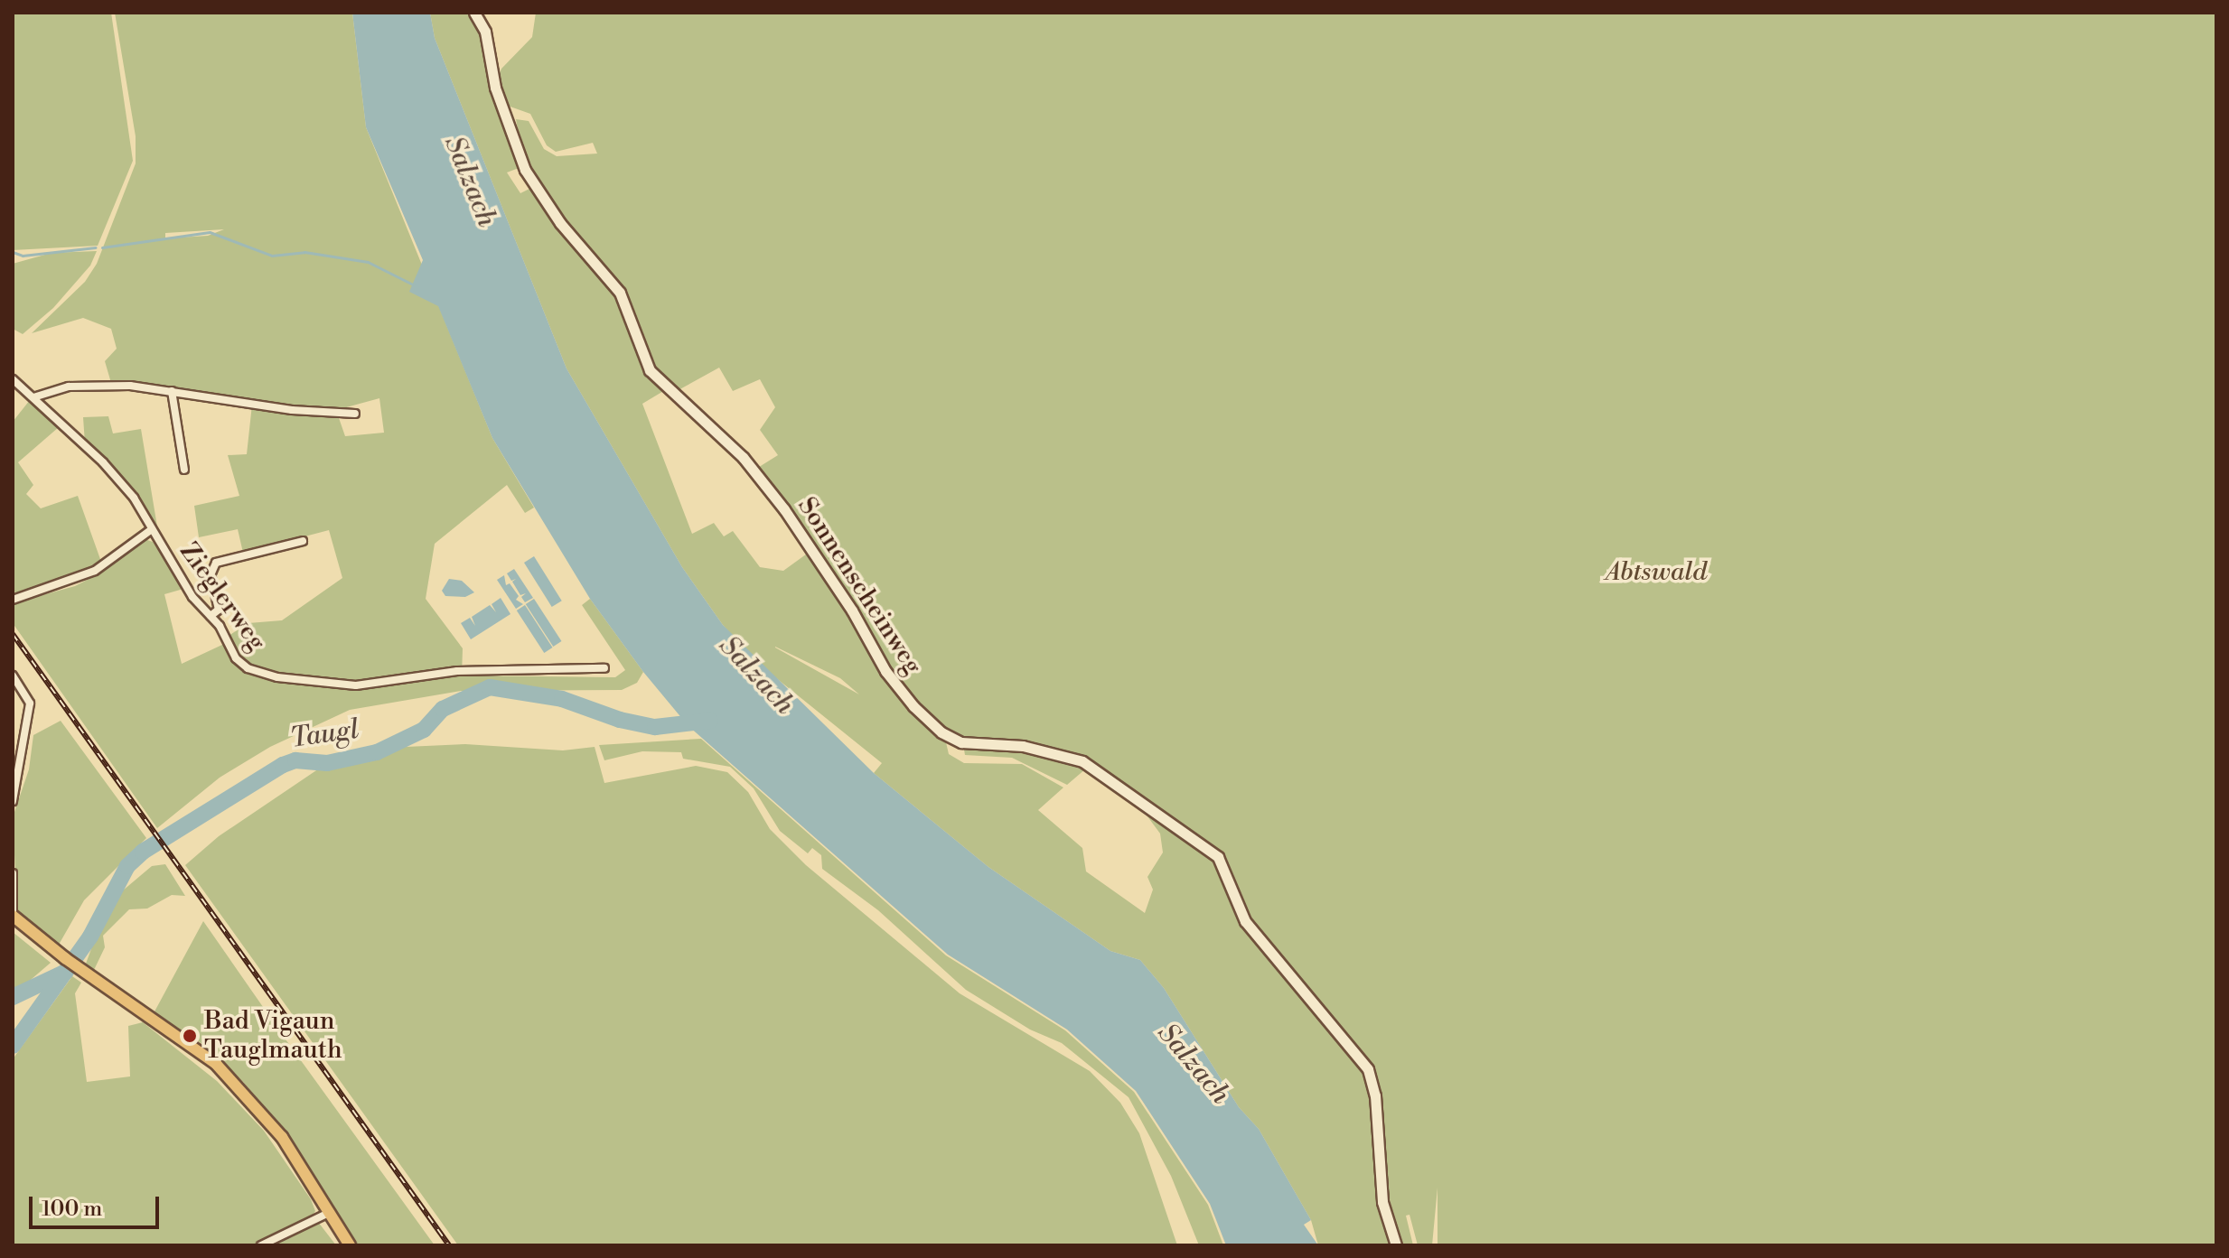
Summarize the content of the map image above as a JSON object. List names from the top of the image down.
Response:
{
  "streets": {
    "street": ["Sonnenscheinweg", "Zieglerweg"]
  },
  "water": ["Salzach", "Taugl"],
  "parks": ["Abtswald"],
  "places": ["Bad Vigaun Tauglmauth"],
  "scale_bar": "100 m"
}
